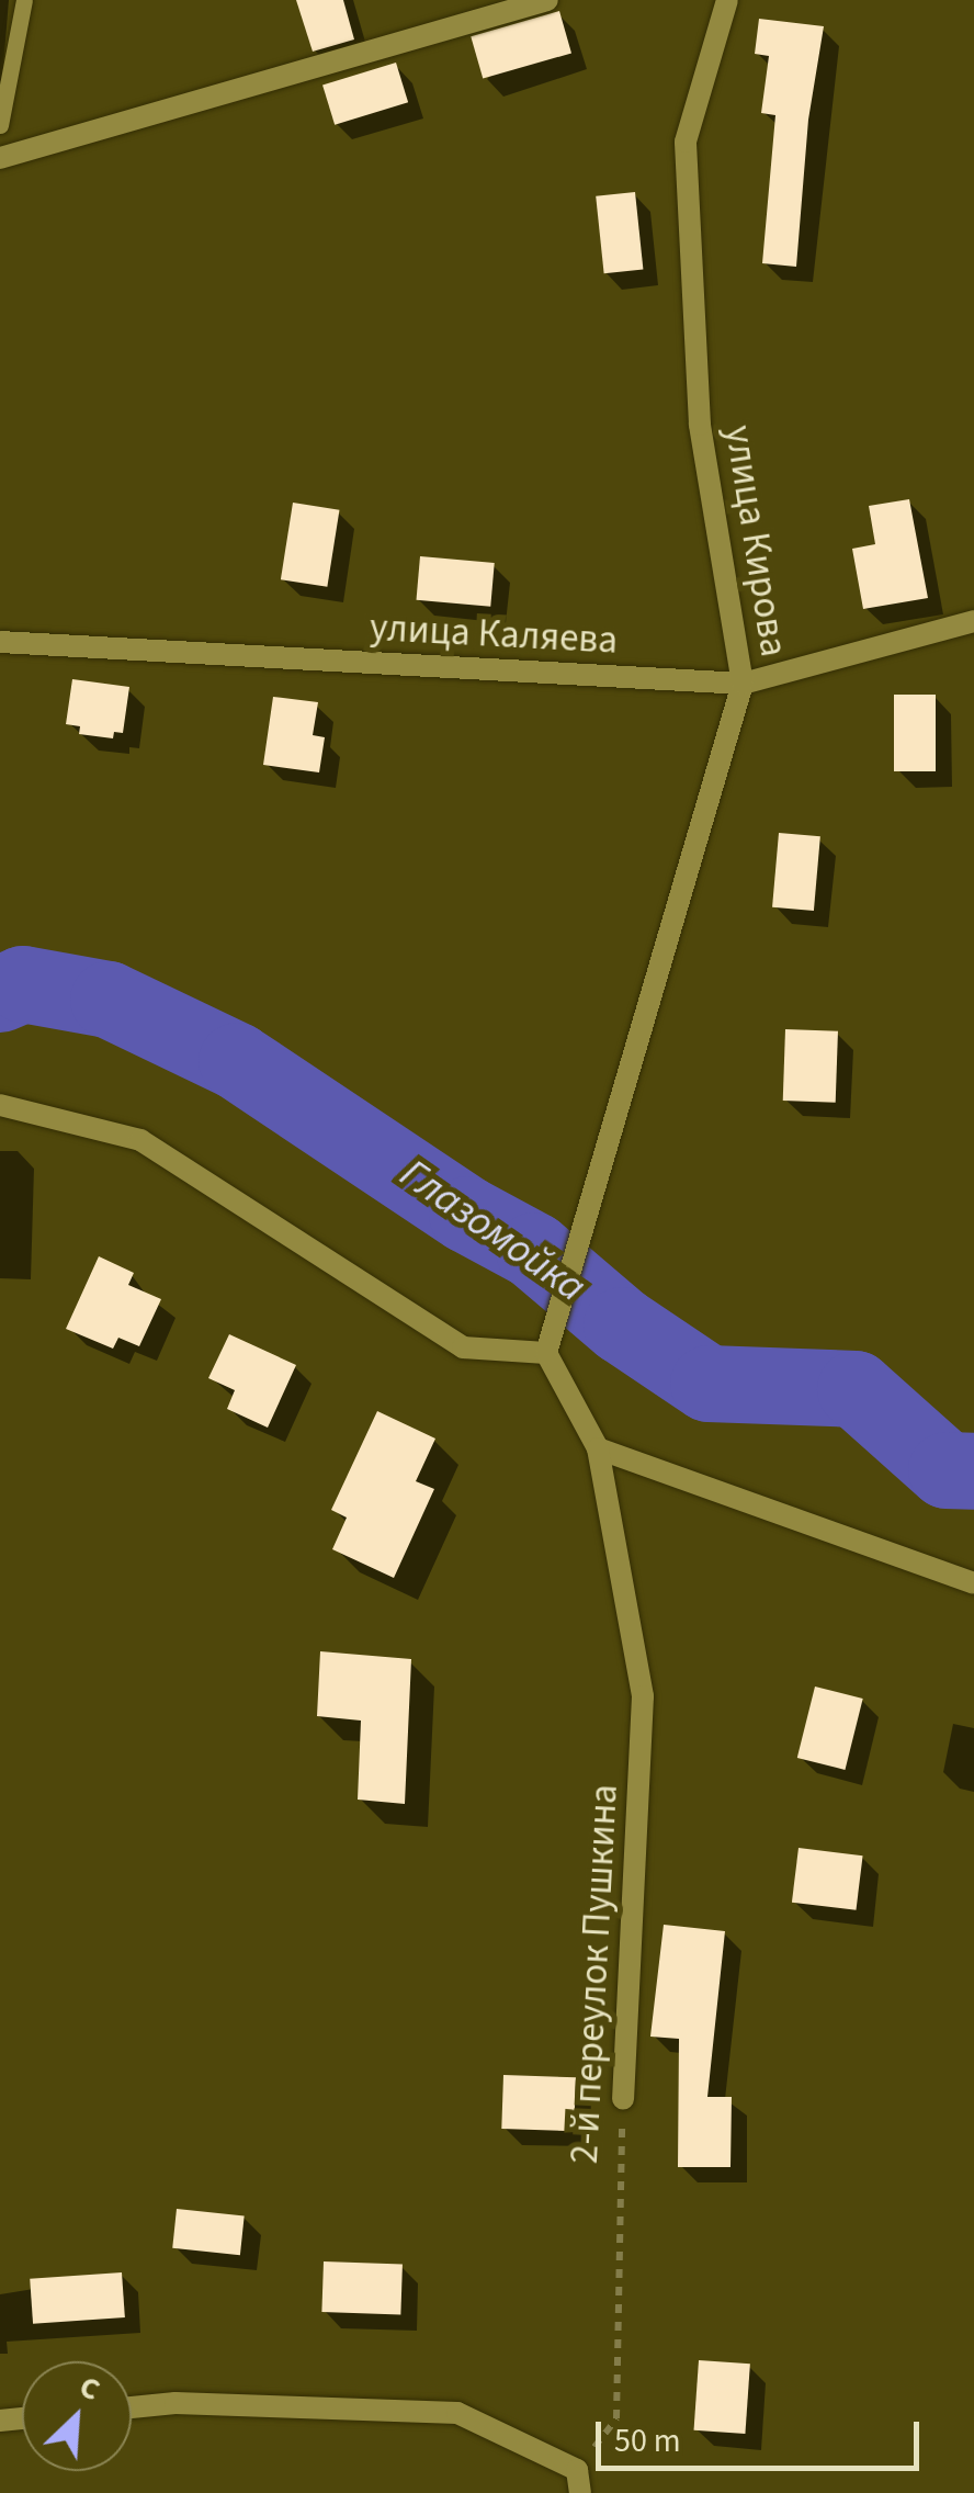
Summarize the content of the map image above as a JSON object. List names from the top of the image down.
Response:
{
  "streets": {
    "street": ["улица Кирова", "улица Каляева", "2-й переулок Пушкина"]
  },
  "crossings": [
    ["улица Кирова", "улица Каляева"],
    ["улица Кирова", "2-й переулок Пушкина"]
  ],
  "water": ["Глазомойка"],
  "scale_bar": "50 m",
  "north": "top right"
}
